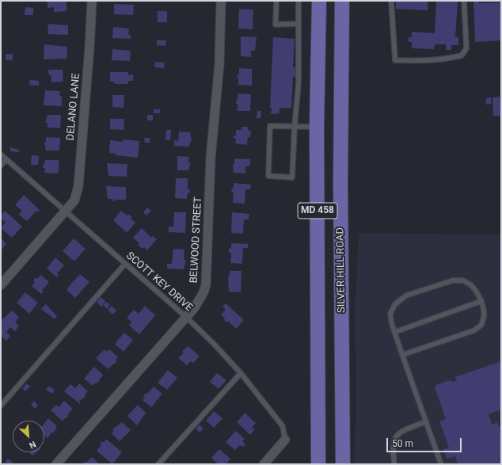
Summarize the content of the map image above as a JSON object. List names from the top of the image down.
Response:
{
  "streets": {
    "main road": ["MD 458", "SILVER HILL ROAD"],
    "street": ["DELANO LANE", "BELWOOD STREET"],
    "lane": ["SCOTT KEY DRIVE"]
  },
  "crossings": [
    ["DELANO LANE", "SCOTT KEY DRIVE"],
    ["BELWOOD STREET", "SCOTT KEY DRIVE"]
  ],
  "scale_bar": "50 m",
  "north": "bottom right"
}
